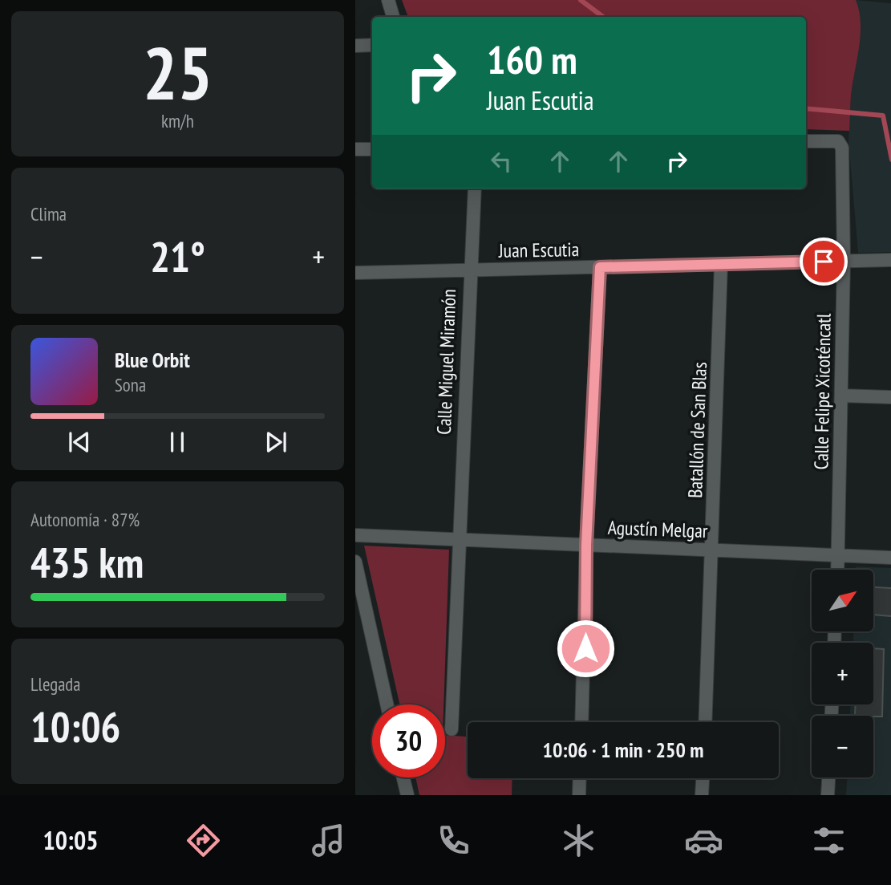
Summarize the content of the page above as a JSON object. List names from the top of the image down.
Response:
{
  "streets": {
    "street": [
      "Juan Escutia",
      "Calle Miguel Miramón",
      "Calle Felipe Xicoténcatl",
      "Batallón de San Blas",
      "Agustín Melgar"
    ]
  },
  "crossings": [
    ["Juan Escutia", "Calle Miguel Miramón"],
    ["Juan Escutia", "Calle Felipe Xicoténcatl"],
    ["Juan Escutia", "Batallón de San Blas"],
    ["Calle Miguel Miramón", "Agustín Melgar"],
    ["Calle Felipe Xicoténcatl", "Agustín Melgar"],
    ["Batallón de San Blas", "Agustín Melgar"]
  ],
  "north": "top right",
  "page": {
    "tile": [
      ["25", "km/h"],
      "Clima",
      ["Autonomía · 87%", "435 km"],
      ["Llegada", "10:06"]
    ],
    "turn": ["160 m", "Juan Escutia"],
    "heat": ["−", "21°", "+"],
    "song": ["Blue Orbit", "Sona"],
    "map_buttons": ["+", "−"],
    "limit": "30",
    "trip": "10:06 · 1 min · 250 m",
    "tabs": "10:05"
  }
}
